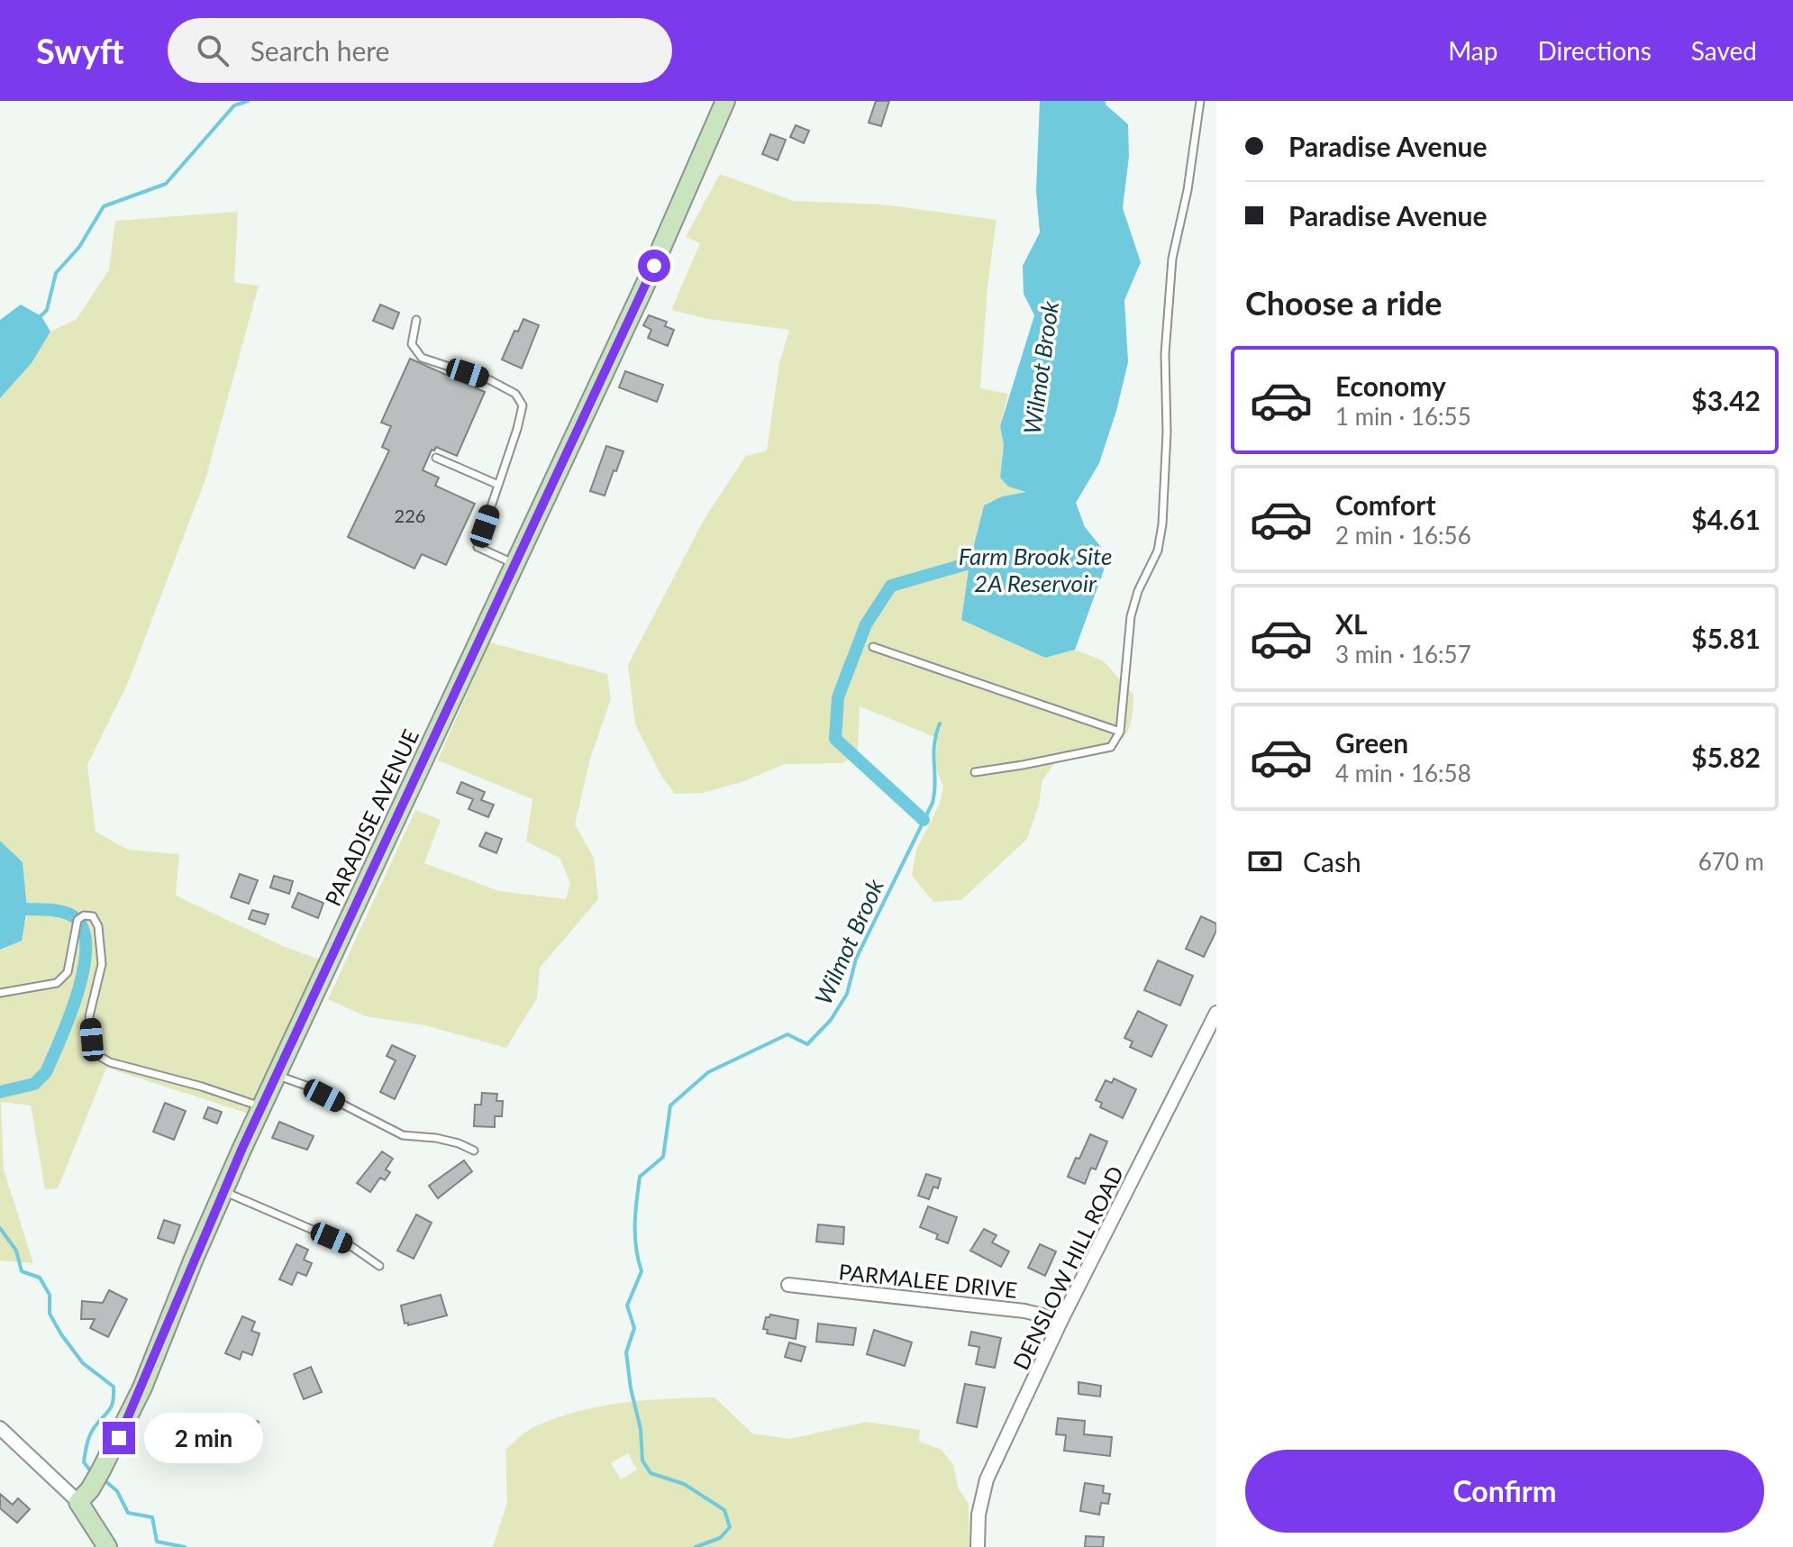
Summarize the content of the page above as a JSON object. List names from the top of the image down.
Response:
{
  "streets": {
    "street": ["PARADISE AVENUE", "DENSLOW HILL ROAD", "PARMALEE DRIVE"]
  },
  "crossings": [
    ["DENSLOW HILL ROAD", "PARMALEE DRIVE"]
  ],
  "water": ["Wilmot Brook", "Farm Brook Site 2A Reservoir"],
  "house_numbers": ["226"],
  "page": {
    "header": "Swyft",
    "search": "Search here",
    "nav": ["Map", "Directions", "Saved"],
    "banner": ["Paradise Avenue", "Paradise Avenue"],
    "heading": "Choose a ride",
    "list": [
      {
        "name": "Economy",
        "note": "1 min · 16:55",
        "value": "$3.42"
      },
      {
        "name": "Comfort",
        "note": "2 min · 16:56",
        "value": "$4.61"
      },
      {
        "name": "XL",
        "note": "3 min · 16:57",
        "value": "$5.81"
      },
      {
        "name": "Green",
        "note": "4 min · 16:58",
        "value": "$5.82"
      }
    ],
    "pay": ["Cash", "670 m"],
    "bubble": "2 min",
    "buttons": "Confirm"
  }
}
